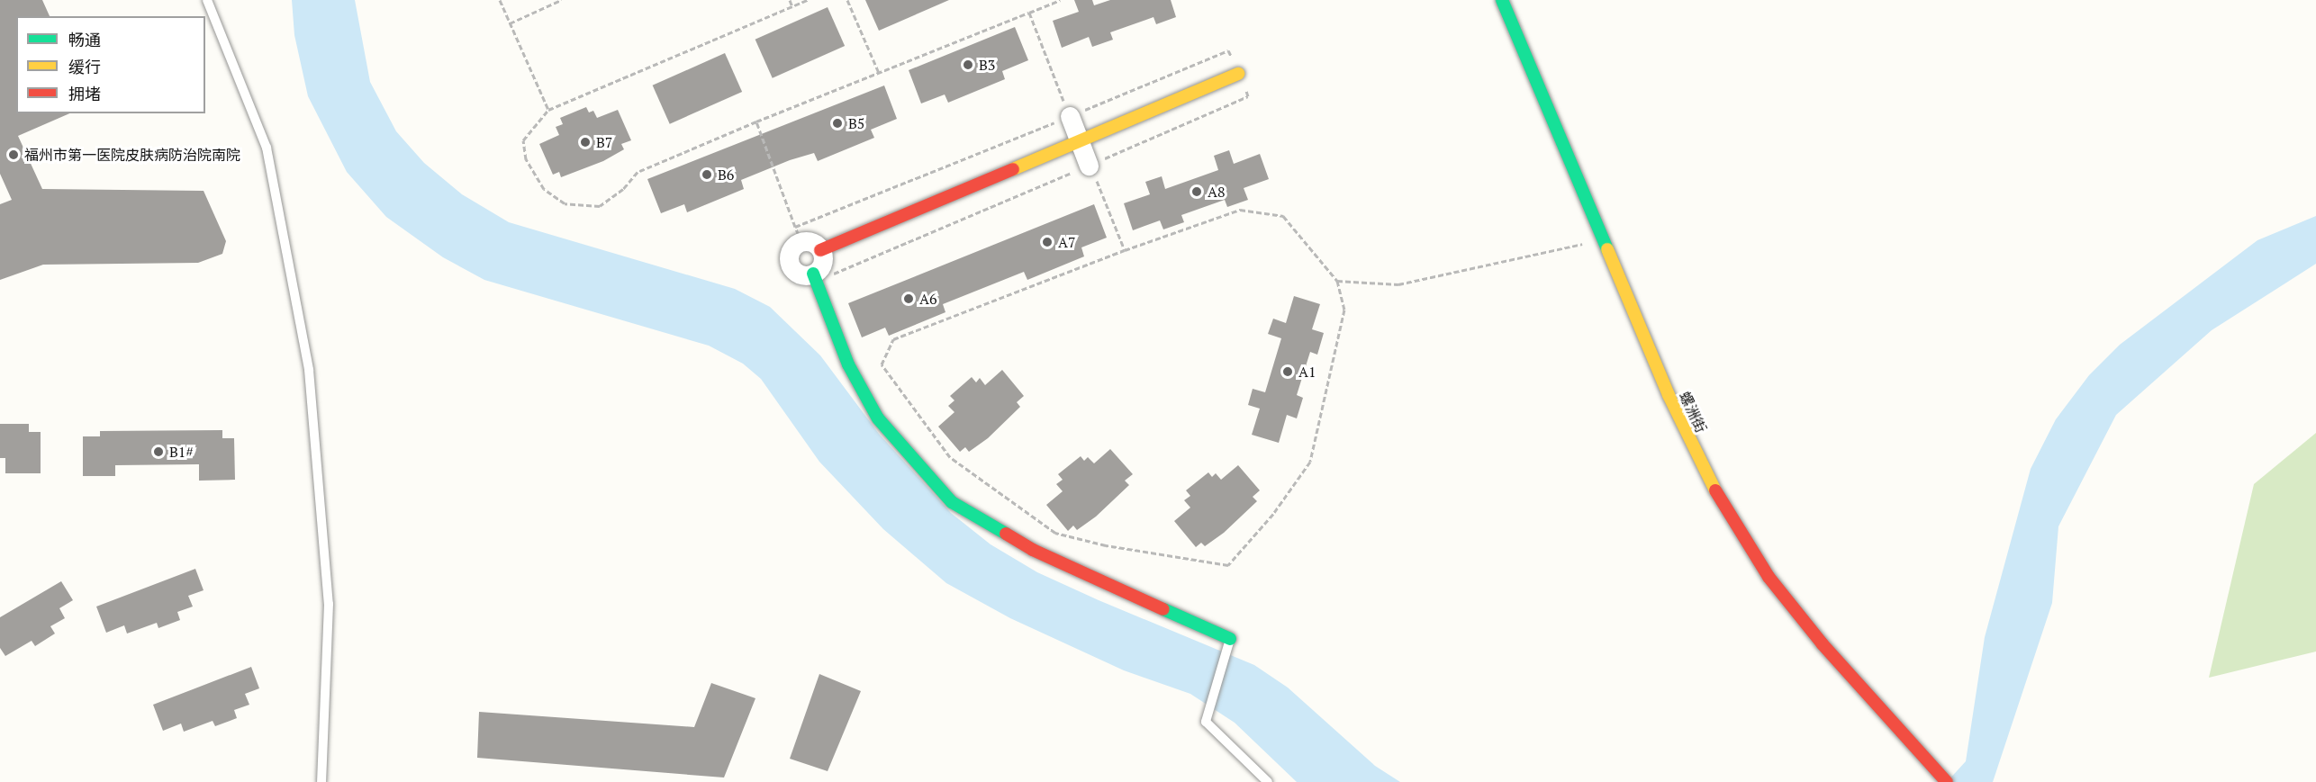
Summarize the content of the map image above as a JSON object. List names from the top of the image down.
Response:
{
  "streets": {
    "street": ["螺洲街"]
  },
  "places": [
    "B3",
    "B5",
    "B7",
    "福州市第一医院皮肤病防治院南院",
    "B6",
    "A8",
    "A7",
    "A6",
    "A1",
    "B1#"
  ],
  "legend": ["畅通", "缓行", "拥堵"]
}
